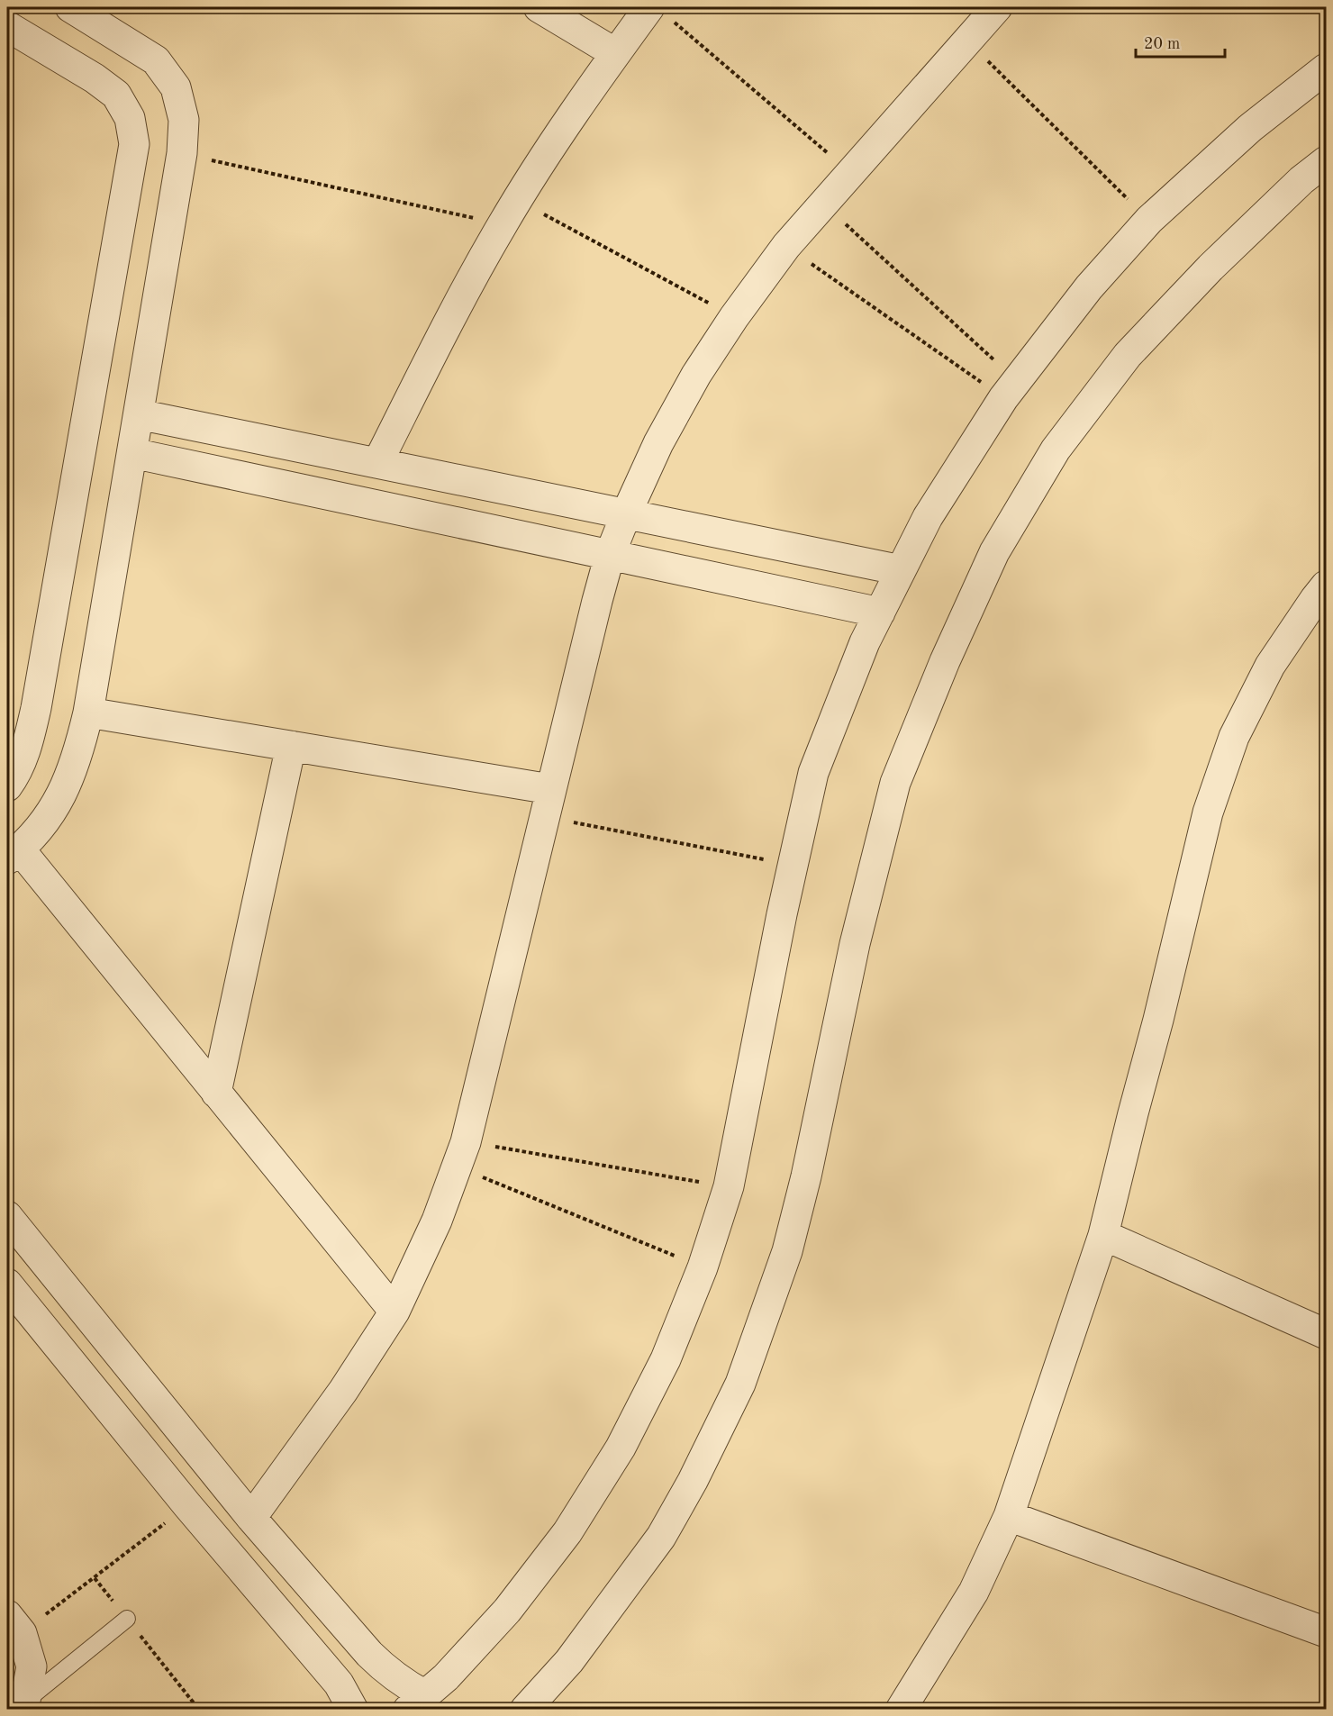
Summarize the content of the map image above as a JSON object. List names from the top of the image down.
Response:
{
  "scale_bar": "20 m"
}
